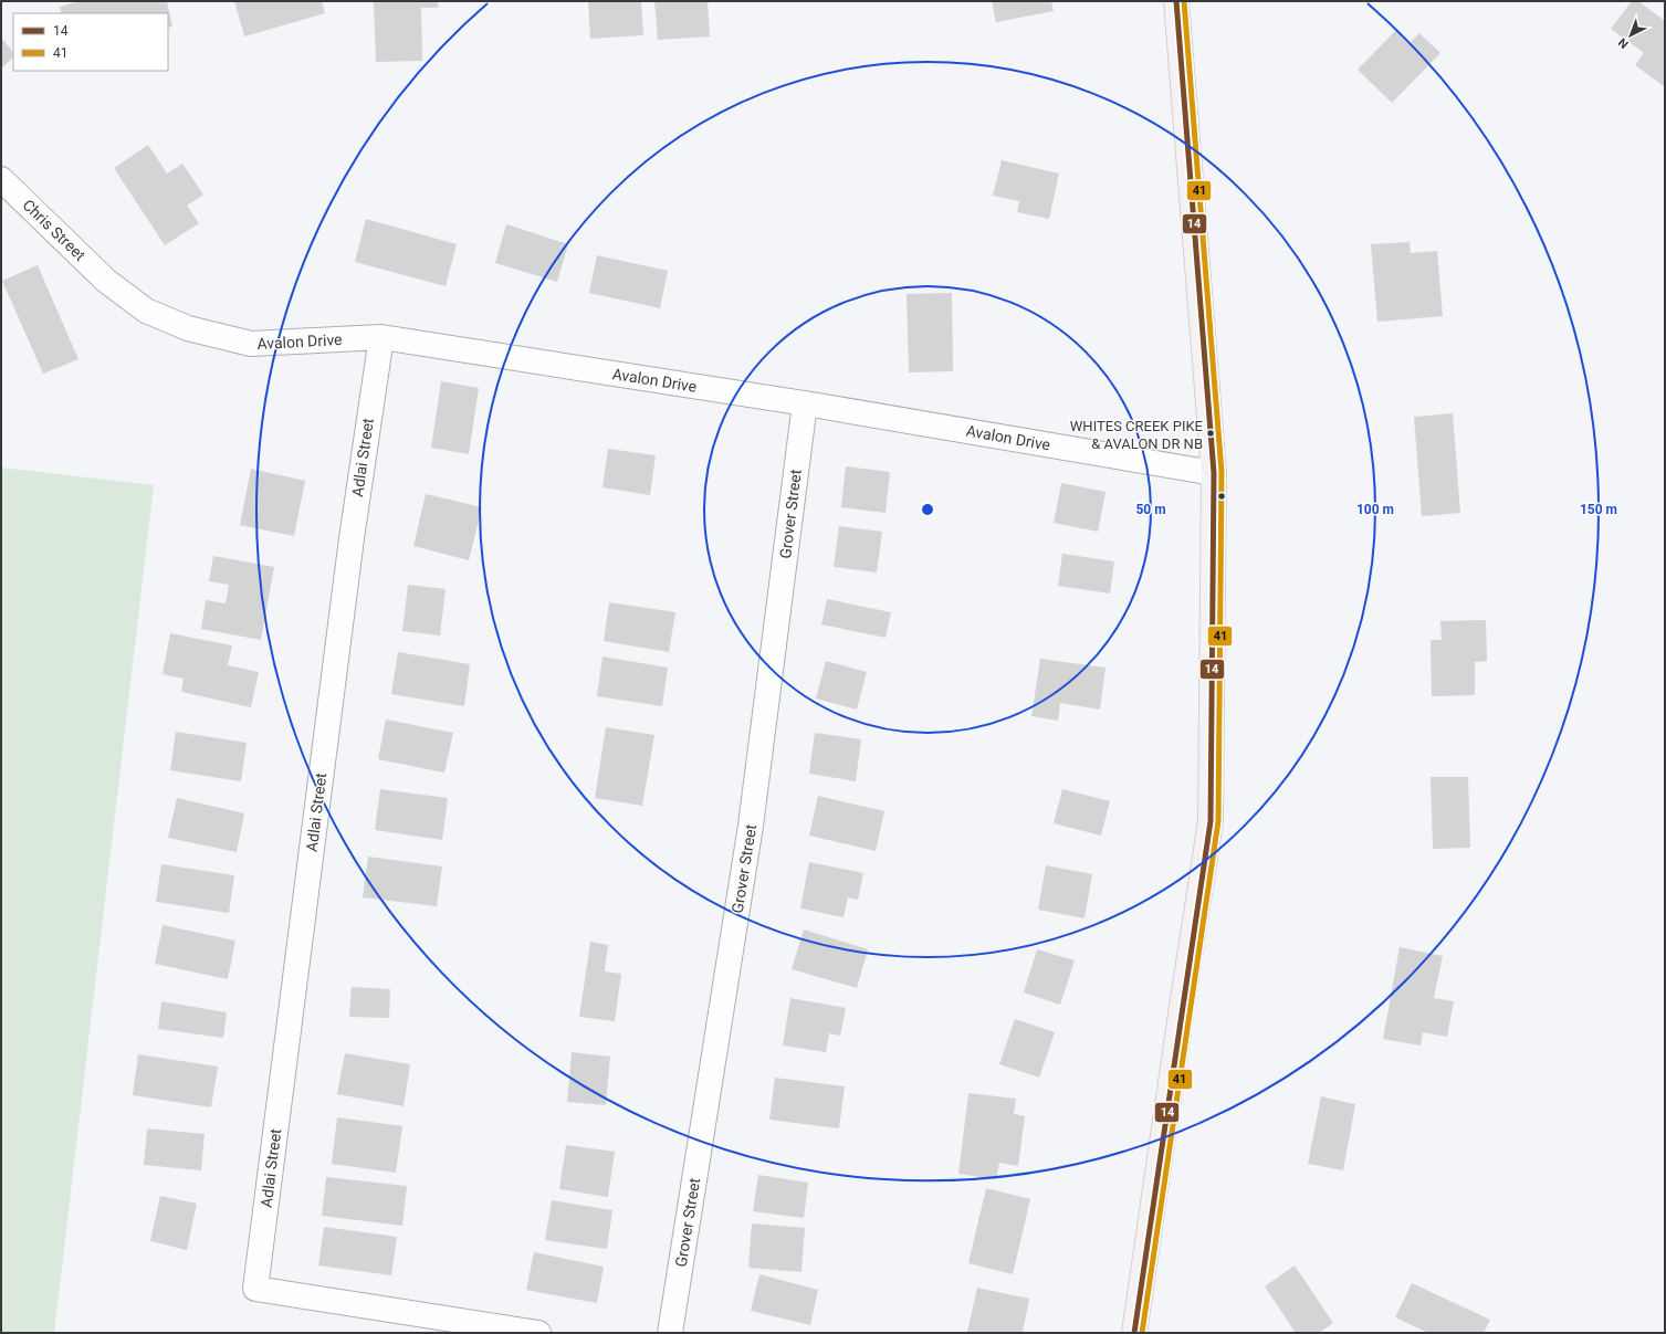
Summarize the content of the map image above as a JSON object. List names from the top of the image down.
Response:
{
  "streets": {
    "street": [
      "Chris Street",
      "Avalon Drive",
      "Adlai Street",
      "Grover Street"
    ]
  },
  "crossings": [
    ["Chris Street", "Avalon Drive"],
    ["Avalon Drive", "Adlai Street"],
    ["Avalon Drive", "Grover Street"]
  ],
  "places": ["WHITES CREEK PIKE & AVALON DR NB"],
  "lines": ["transit line 14", "transit line 41"],
  "legend": ["14", "41"],
  "north": "bottom left",
  "rings": ["50 m", "100 m", "150 m"]
}
